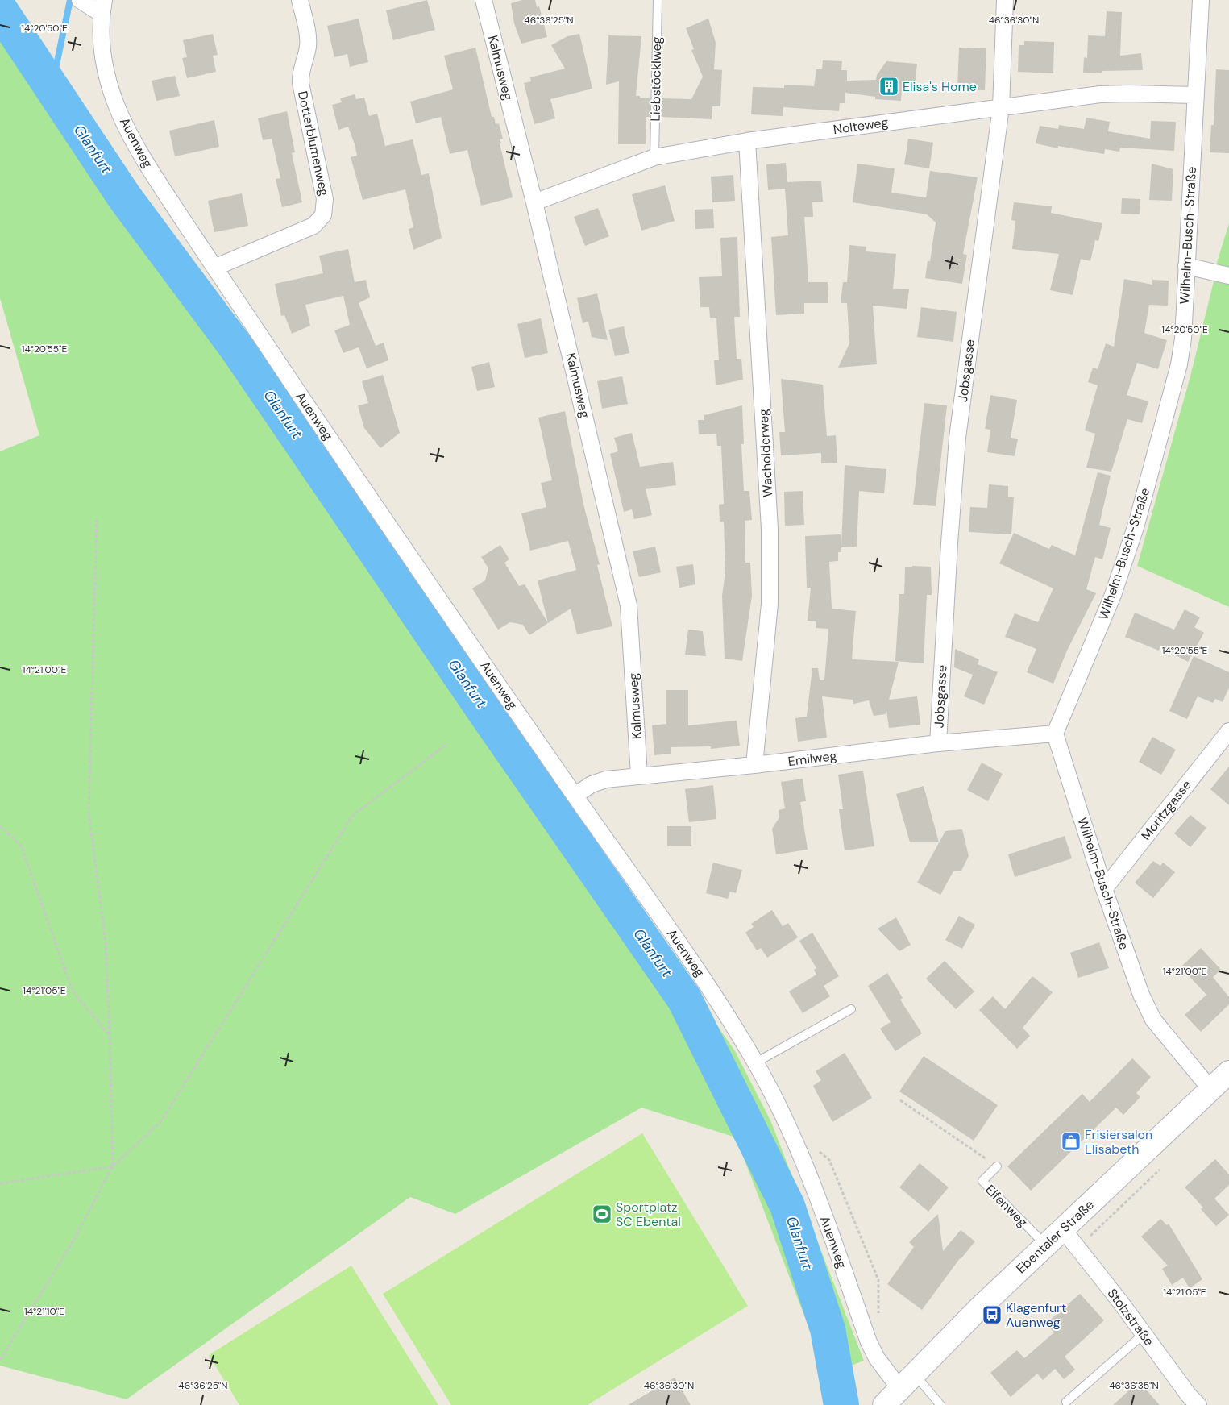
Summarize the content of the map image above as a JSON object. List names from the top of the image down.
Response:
{
  "streets": {
    "main road": ["Ebentaler Straße"],
    "street": [
      "Kalmusweg",
      "Nolteweg",
      "Auenweg",
      "Dotterblumenweg",
      "Wilhelm-Busch-Straße",
      "Jobsgasse",
      "Wacholderweg",
      "Emilweg",
      "Moritzgasse",
      "Stolzstraße"
    ],
    "lane": ["Liebstöcklweg", "Elfenweg"]
  },
  "crossings": [
    ["Kalmusweg", "Nolteweg"],
    ["Kalmusweg", "Emilweg"],
    ["Liebstöcklweg", "Nolteweg"],
    ["Nolteweg", "Wilhelm-Busch-Straße"],
    ["Nolteweg", "Jobsgasse"],
    ["Nolteweg", "Wacholderweg"],
    ["Auenweg", "Dotterblumenweg"],
    ["Auenweg", "Emilweg"],
    ["Auenweg", "Ebentaler Straße"],
    ["Wilhelm-Busch-Straße", "Emilweg"],
    ["Wilhelm-Busch-Straße", "Moritzgasse"],
    ["Wilhelm-Busch-Straße", "Ebentaler Straße"],
    ["Jobsgasse", "Emilweg"],
    ["Wacholderweg", "Emilweg"],
    ["Elfenweg", "Ebentaler Straße"],
    ["Ebentaler Straße", "Stolzstraße"]
  ],
  "water": ["Glanfurt"],
  "places": {
    "building": ["Elisa's Home"],
    "shop": ["Frisiersalon Elisabeth"],
    "sports": ["Sportplatz SC Ebental"],
    "bus stop": ["Klagenfurt Auenweg"]
  },
  "coordinates": [
    "46°36'25\"N",
    "46°36'30\"N",
    "14°20'50\"E",
    "14°20'55\"E",
    "14°21'00\"E",
    "14°21'05\"E",
    "14°21'10\"E",
    "46°36'35\"N"
  ]
}
